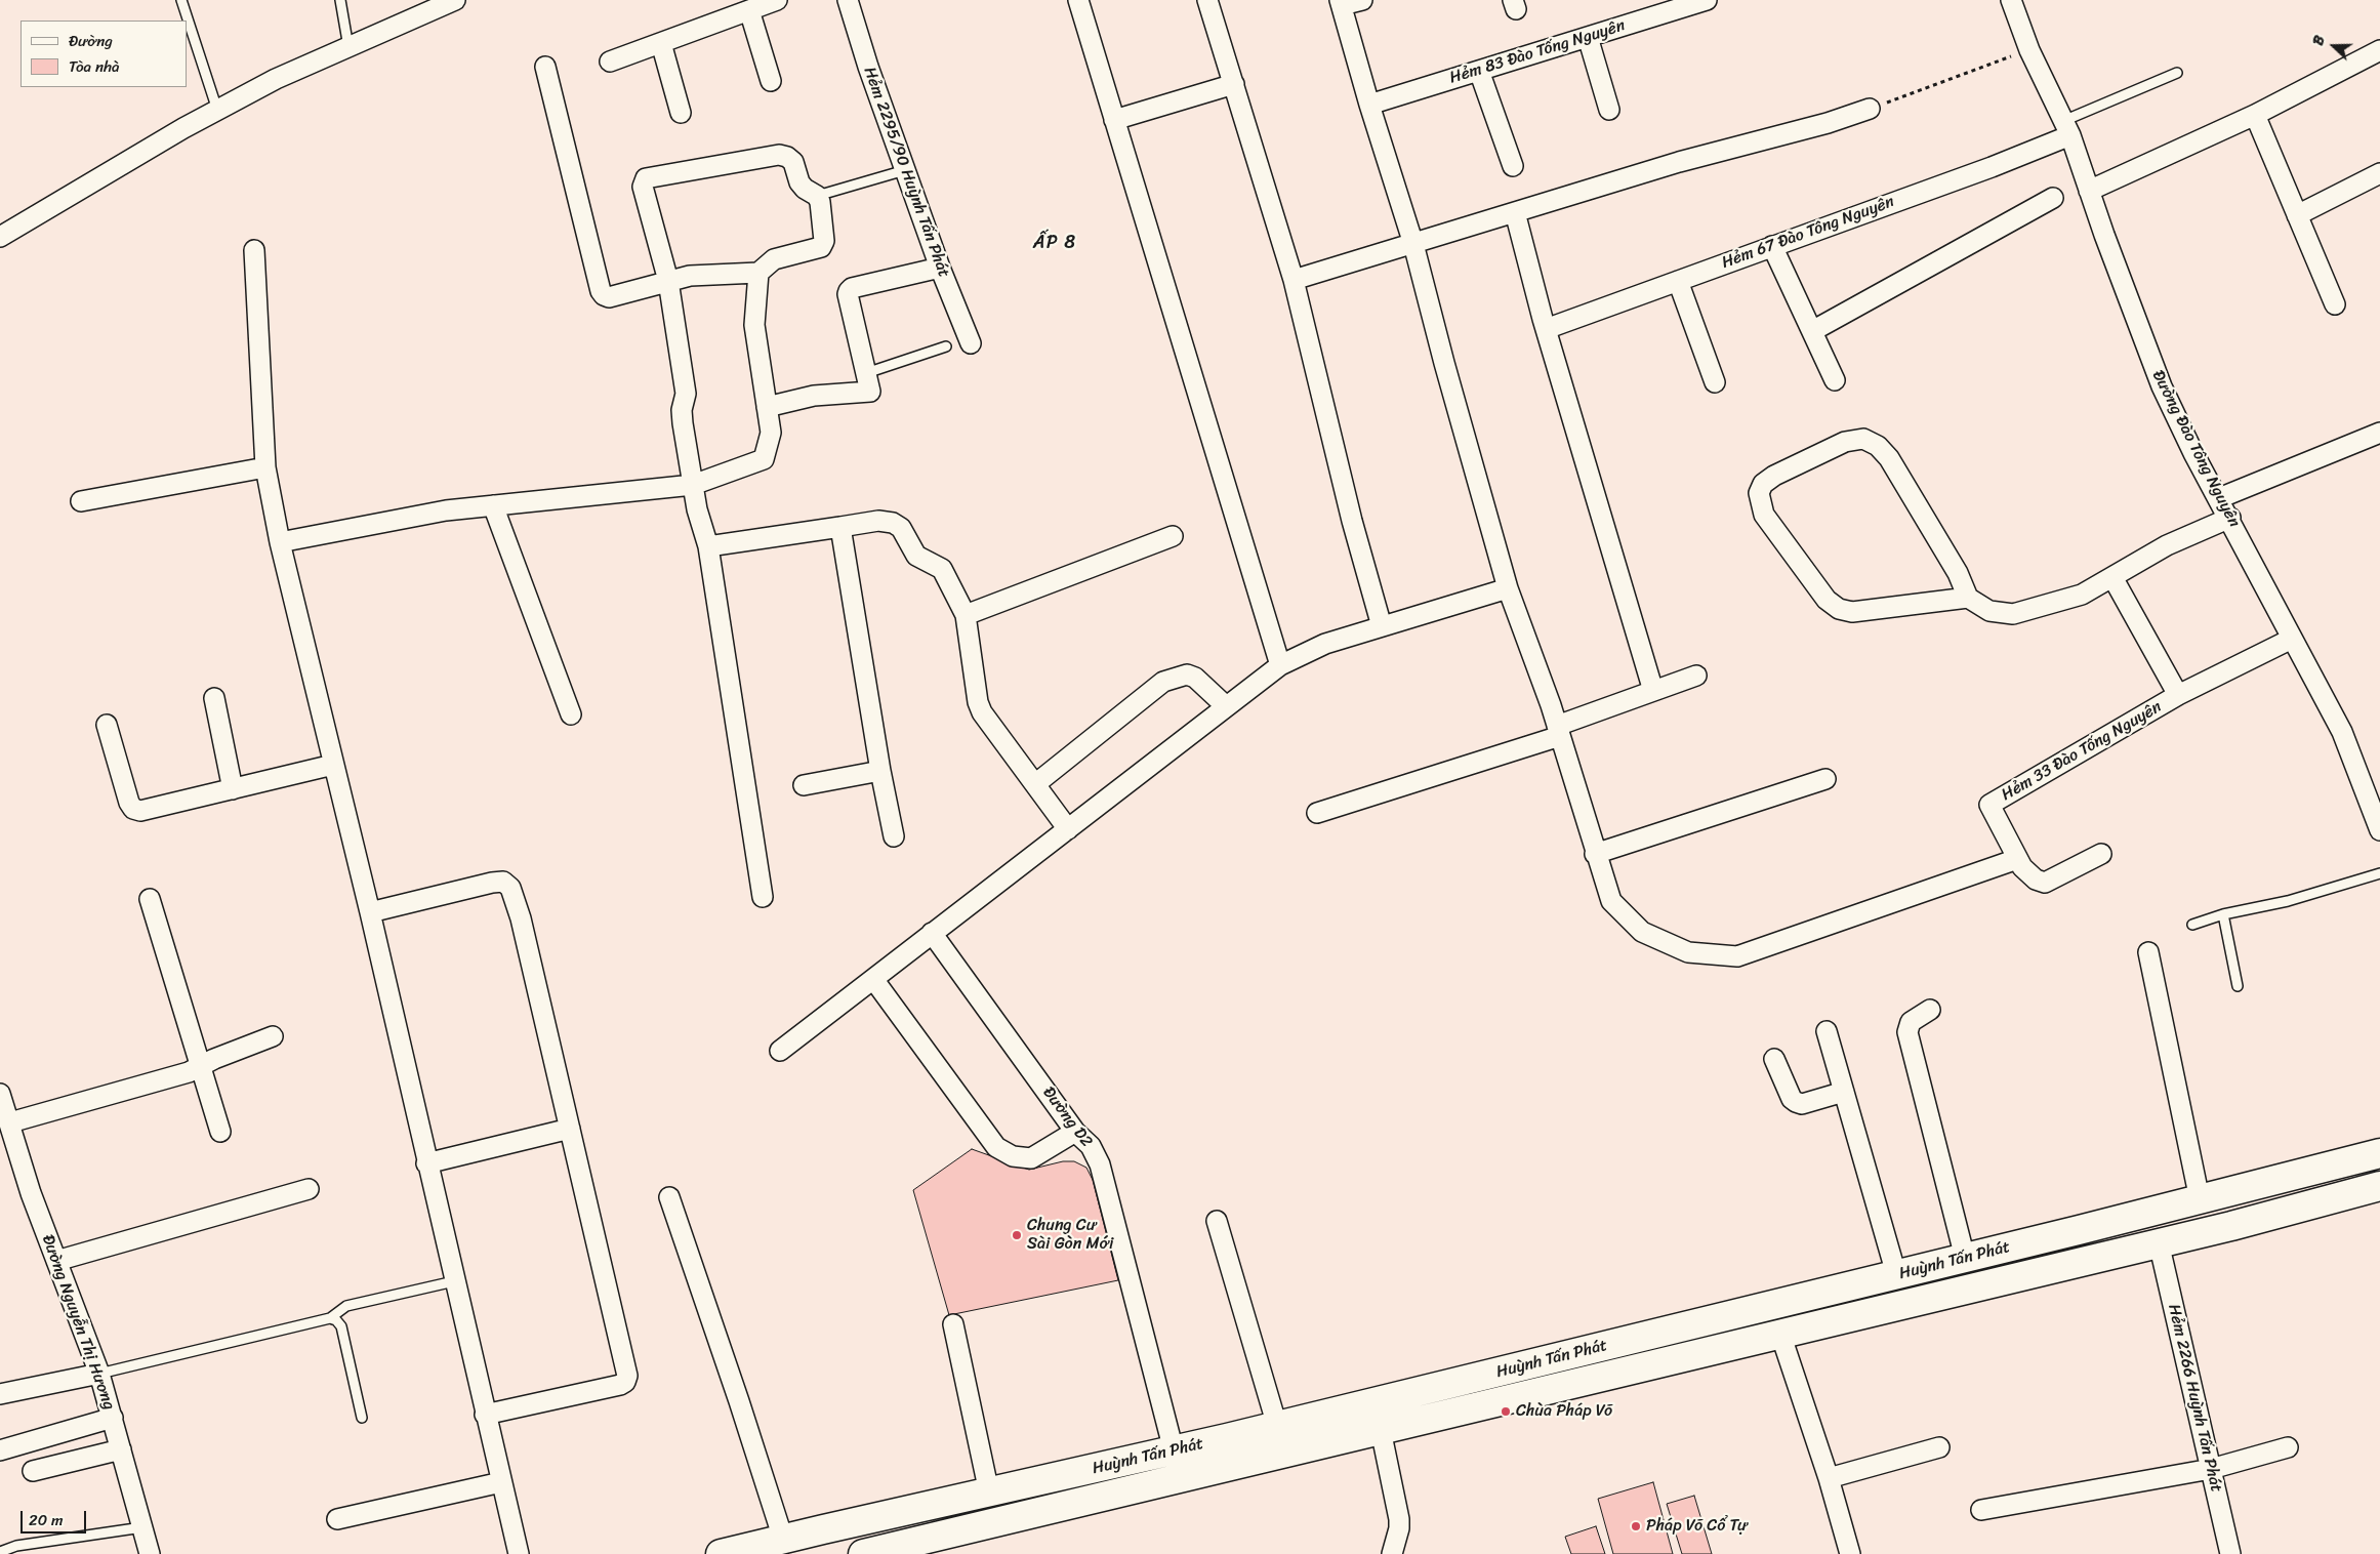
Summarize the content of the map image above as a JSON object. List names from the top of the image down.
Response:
{
  "streets": {
    "main road": ["Huỳnh Tấn Phát"],
    "street": [
      "Hẻm 83 Đào Tống Nguyên",
      "Hẻm 2295/90 Huỳnh Tấn Phát",
      "Hẻm 67 Đào Tông Nguyên",
      "Đường Đào Tông Nguyên",
      "Hẻm 33 Đào Tống Nguyên",
      "Đường D2",
      "Đường Nguyễn Thị Hương",
      "Hẻm 2266 Huỳnh Tấn Phát"
    ]
  },
  "crossings": [
    ["Hẻm 67 Đào Tông Nguyên", "Đường Đào Tông Nguyên"],
    ["Đường Đào Tông Nguyên", "Hẻm 33 Đào Tống Nguyên"],
    ["Đường D2", "Huỳnh Tấn Phát"],
    ["Huỳnh Tấn Phát", "Hẻm 2266 Huỳnh Tấn Phát"]
  ],
  "districts": ["ẤP 8"],
  "places": ["Chung Cư Sài Gòn Mới", "Chùa Pháp Võ", "Pháp Võ Cổ Tự"],
  "legend": ["Đường", "Tòa nhà"],
  "scale_bar": "20 m",
  "north": "left"
}
